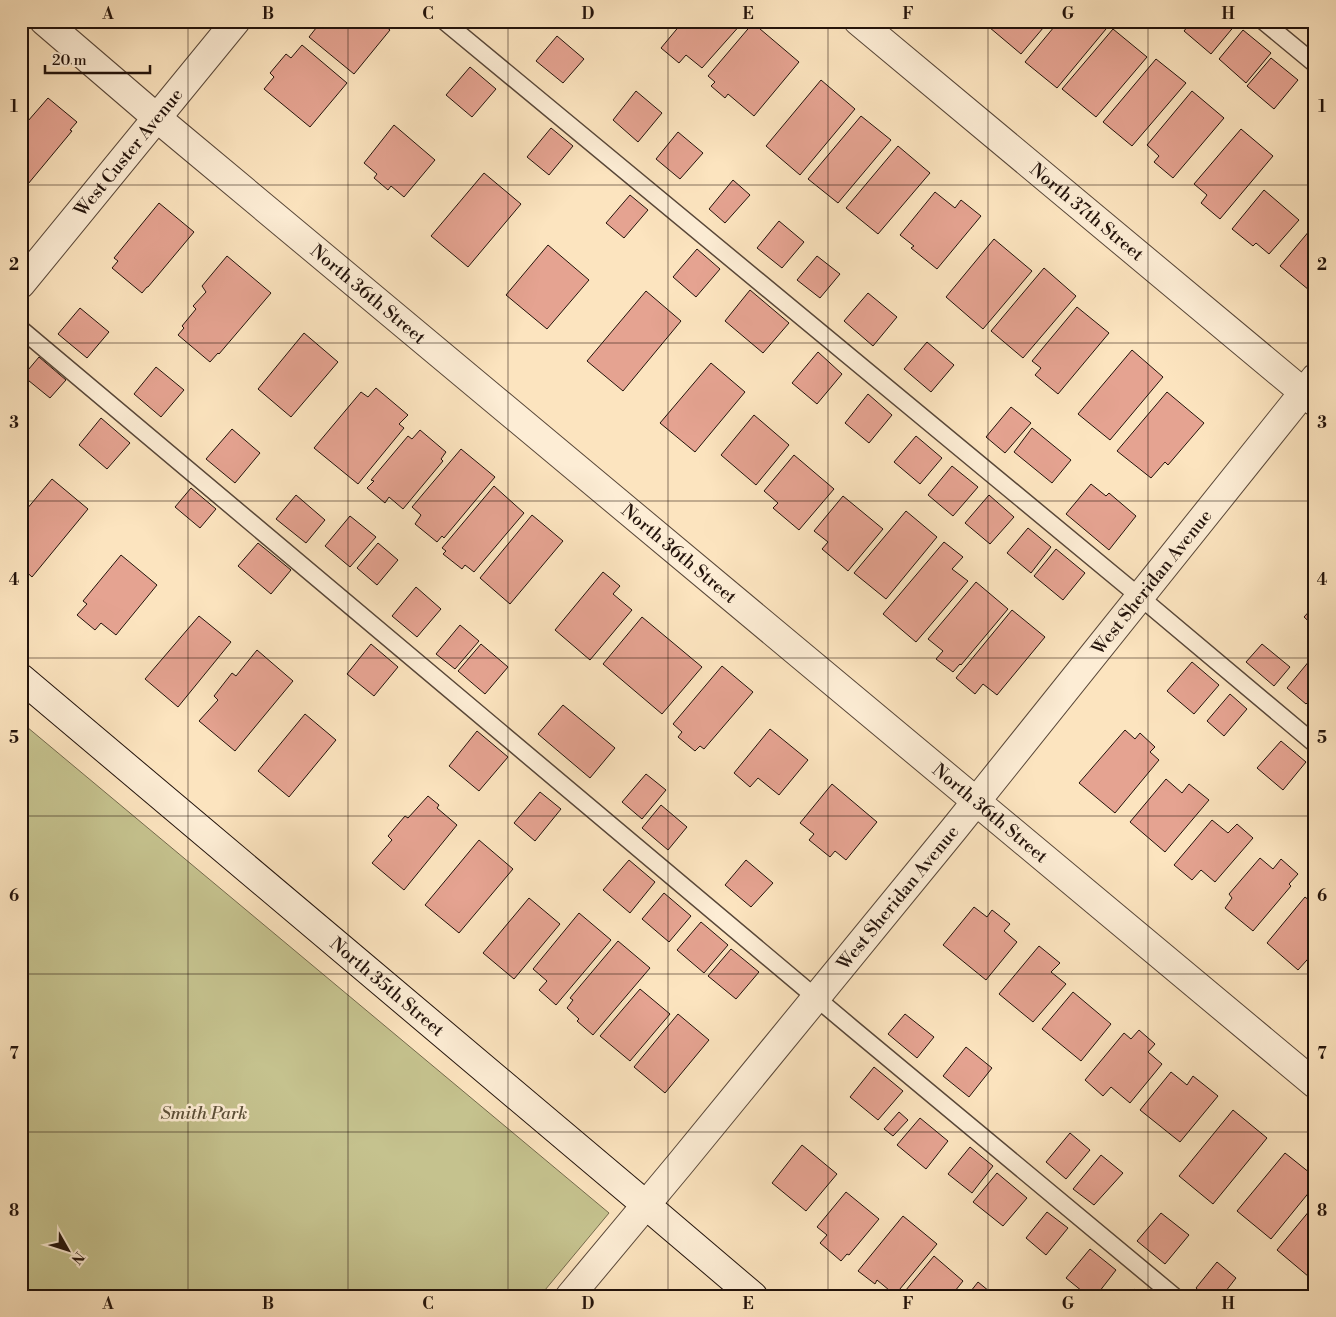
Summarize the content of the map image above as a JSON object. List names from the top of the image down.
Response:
{
  "streets": {
    "street": [
      "West Custer Avenue",
      "North 37th Street",
      "North 36th Street",
      "West Sheridan Avenue",
      "North 35th Street"
    ]
  },
  "crossings": [
    ["West Custer Avenue", "North 36th Street"],
    ["North 37th Street", "West Sheridan Avenue"],
    ["North 36th Street", "West Sheridan Avenue"],
    ["West Sheridan Avenue", "North 35th Street"]
  ],
  "parks": ["Smith Park"],
  "scale_bar": "20 m",
  "north": "bottom right",
  "grid": {
    "columns": [
      "A",
      "B",
      "C",
      "D",
      "E",
      "F",
      "G",
      "H"
    ],
    "rows": [
      "1",
      "2",
      "3",
      "4",
      "5",
      "6",
      "7",
      "8"
    ]
  }
}
